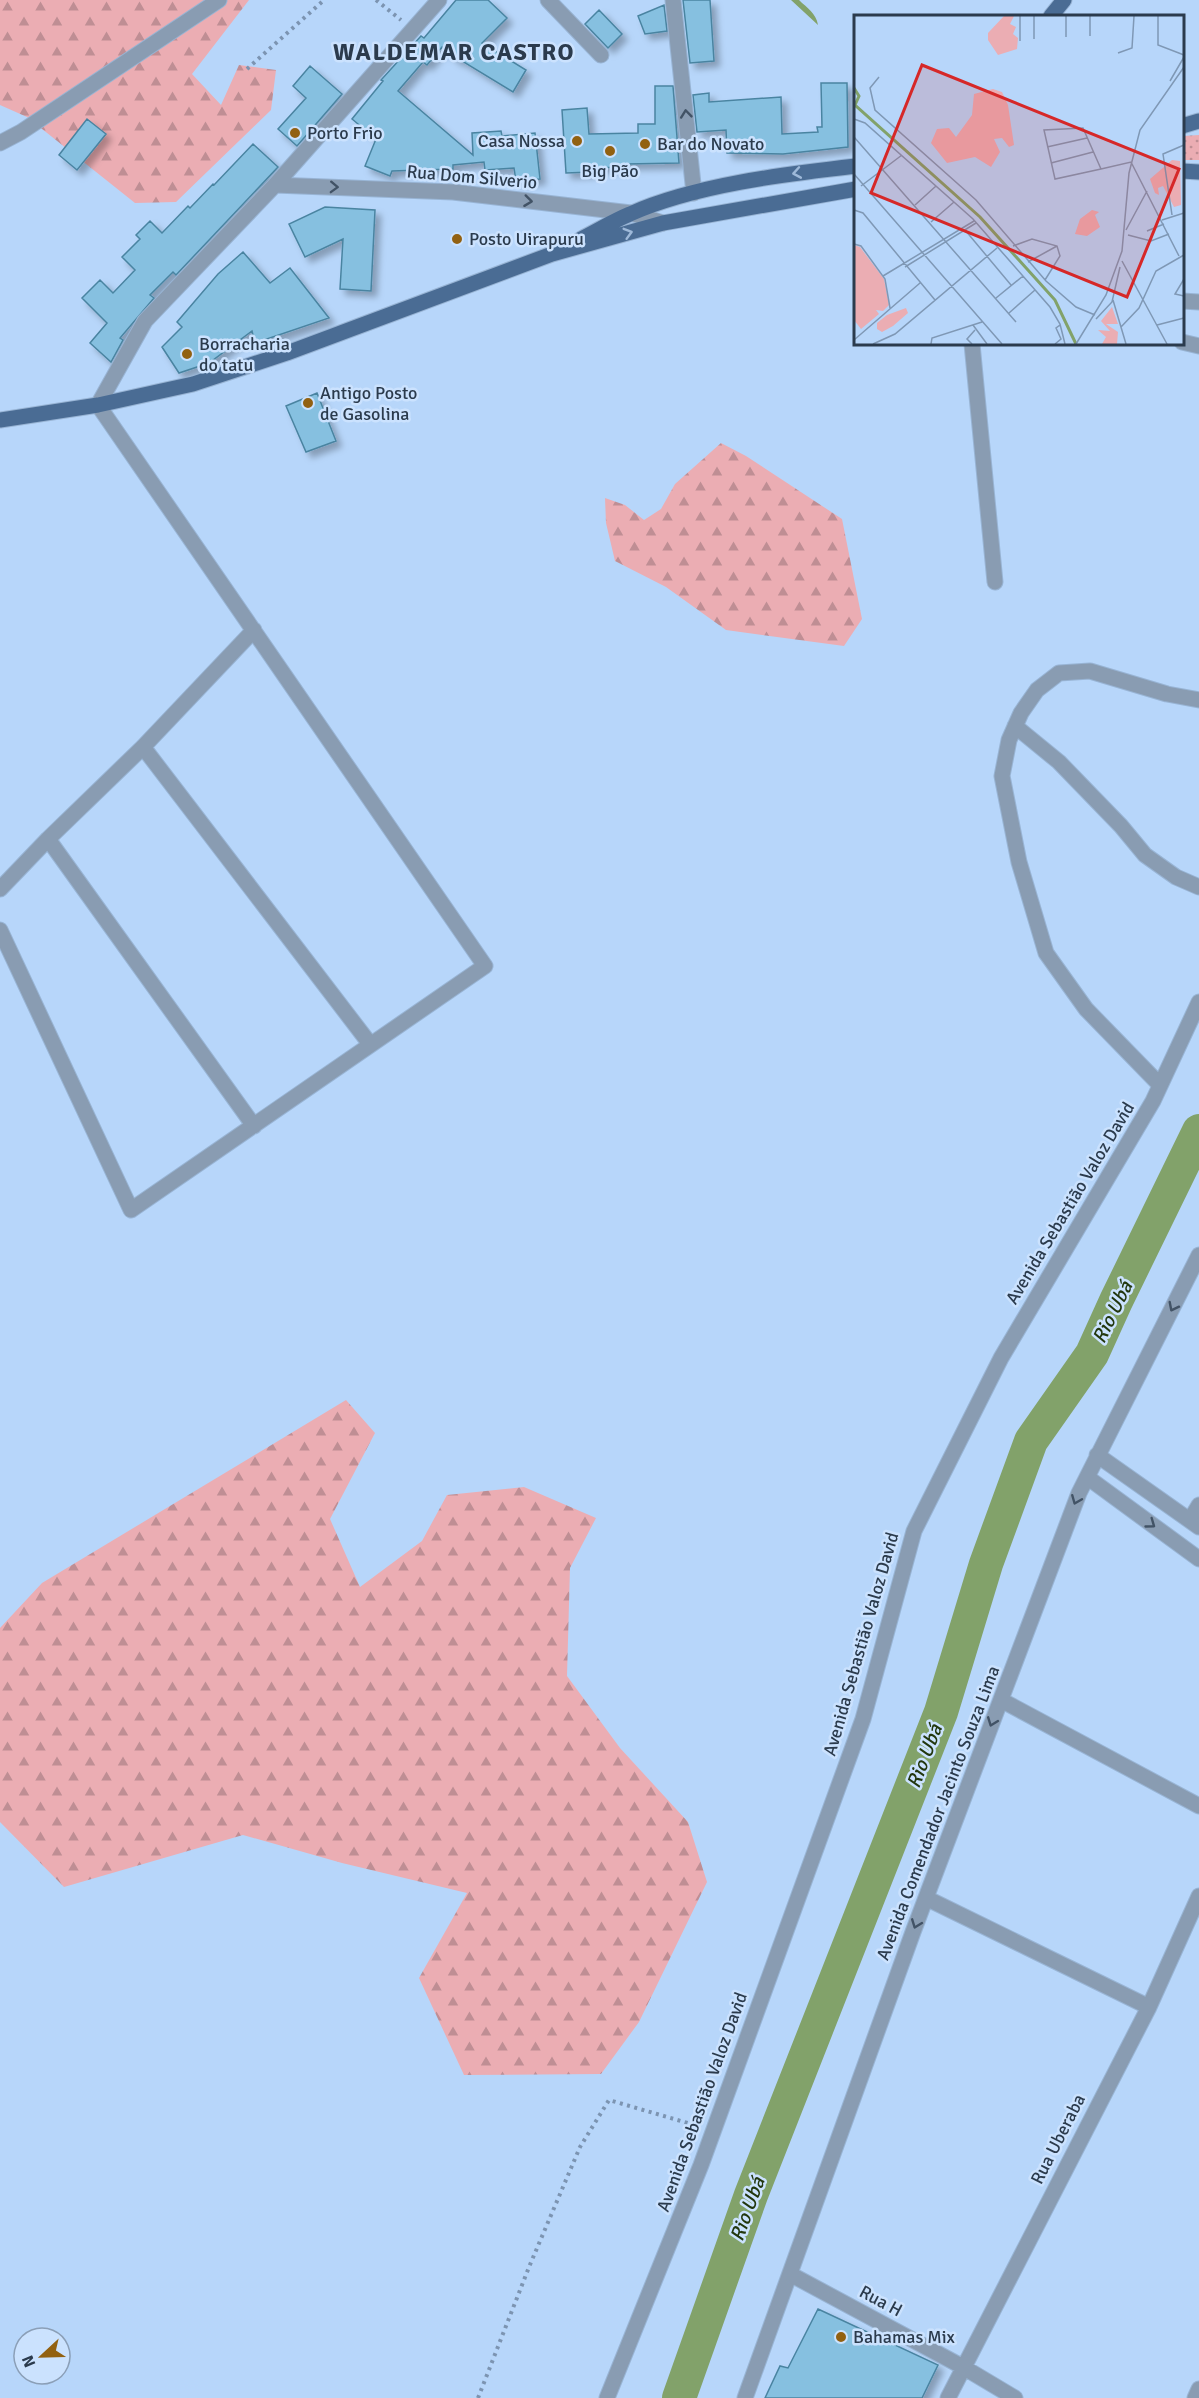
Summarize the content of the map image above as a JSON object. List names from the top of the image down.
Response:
{
  "streets": {
    "street": [
      "Rua Dom Silverio",
      "Avenida Sebastião Valoz David",
      "Avenida Comendador Jacinto Souza Lima",
      "Rua Uberaba",
      "Rua H"
    ]
  },
  "crossings": [
    ["Avenida Comendador Jacinto Souza Lima", "Rua H"],
    ["Rua Uberaba", "Rua H"]
  ],
  "one_way": ["Rua Dom Silverio", "Avenida Comendador Jacinto Souza Lima"],
  "districts": ["WALDEMAR CASTRO"],
  "water": ["Rio Ubá"],
  "places": [
    "Porto Frio",
    "Casa Nossa",
    "Bar do Novato",
    "Big Pão",
    "Posto Uirapuru",
    "Borracharia do tatu",
    "Antigo Posto de Gasolina",
    "Bahamas Mix"
  ],
  "north": "left"
}
